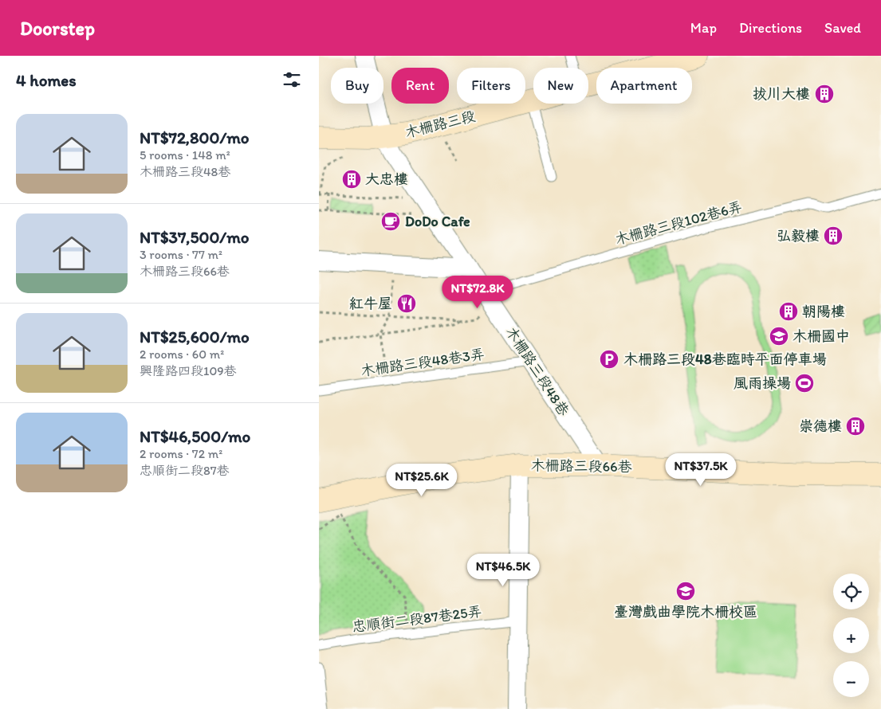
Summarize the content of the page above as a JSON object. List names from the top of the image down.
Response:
{
  "streets": {
    "street": ["木柵路三段", "木柵路三段48巷", "木柵路三段66巷"],
    "lane": ["木柵路三段102巷6弄", "木柵路三段48巷3弄", "忠順街二段87巷25弄"]
  },
  "crossings": [
    ["木柵路三段", "木柵路三段48巷"],
    ["木柵路三段102巷6弄", "木柵路三段48巷"],
    ["木柵路三段48巷3弄", "木柵路三段48巷"],
    ["木柵路三段48巷", "木柵路三段66巷"]
  ],
  "places": {
    "building": [
      "拔川大樓",
      "大忠樓",
      "弘毅樓",
      "朝陽樓",
      "崇德樓"
    ],
    "cafe": ["DoDo Cafe"],
    "restaurant": ["紅牛屋"],
    "school or university": ["木柵國中", "臺灣戲曲學院木柵校區"],
    "parking": ["木柵路三段48巷臨時平面停車場"],
    "sports": ["風雨操場"]
  },
  "page": {
    "header": "Doorstep",
    "nav": ["Map", "Directions", "Saved"],
    "heading": "4 homes",
    "chip": [
      "Buy",
      "Rent",
      "Filters",
      "New",
      "Apartment"
    ],
    "list": [
      {
        "name": "NT$72,800/mo",
        "note": "5 rooms · 148 m² · 木柵路三段48巷"
      },
      {
        "name": "NT$37,500/mo",
        "note": "3 rooms · 77 m² · 木柵路三段66巷"
      },
      {
        "name": "NT$25,600/mo",
        "note": "2 rooms · 60 m² · 興隆路四段109巷"
      },
      {
        "name": "NT$46,500/mo",
        "note": "2 rooms · 72 m² · 忠順街二段87巷"
      }
    ],
    "price": [
      "NT$72.8K",
      "NT$37.5K",
      "NT$25.6K",
      "NT$46.5K"
    ],
    "map_buttons": ["+", "−"]
  }
}
